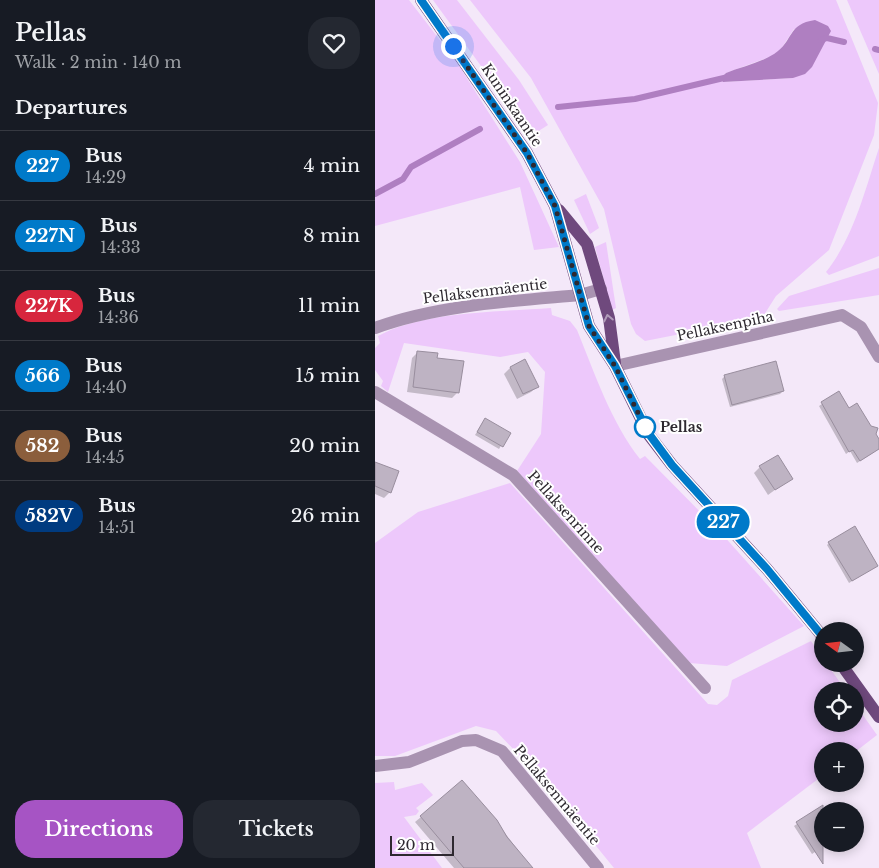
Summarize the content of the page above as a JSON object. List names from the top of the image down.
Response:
{
  "streets": {
    "main road": ["Kuninkaantie"],
    "street": ["Pellaksenmäentie", "Pellaksenpiha", "Pellaksenrinne"]
  },
  "crossings": [
    ["Kuninkaantie", "Pellaksenmäentie"],
    ["Kuninkaantie", "Pellaksenpiha"]
  ],
  "places": ["Pellas"],
  "lines": ["bus line 227"],
  "scale_bar": "20 m",
  "north": "left",
  "page": {
    "heading": [
      ["Pellas", "Walk · 2 min · 140 m"],
      "Departures"
    ],
    "on_map": "227",
    "list": [
      {
        "mark": "227",
        "name": "Bus",
        "note": "14:29",
        "value": "4 min"
      },
      {
        "mark": "227N",
        "name": "Bus",
        "note": "14:33",
        "value": "8 min"
      },
      {
        "mark": "227K",
        "name": "Bus",
        "note": "14:36",
        "value": "11 min"
      },
      {
        "mark": "566",
        "name": "Bus",
        "note": "14:40",
        "value": "15 min"
      },
      {
        "mark": "582",
        "name": "Bus",
        "note": "14:45",
        "value": "20 min"
      },
      {
        "mark": "582V",
        "name": "Bus",
        "note": "14:51",
        "value": "26 min"
      }
    ],
    "map_buttons": ["+", "−"],
    "buttons": ["Directions", "Tickets"],
    "scale": "20 m"
  }
}
